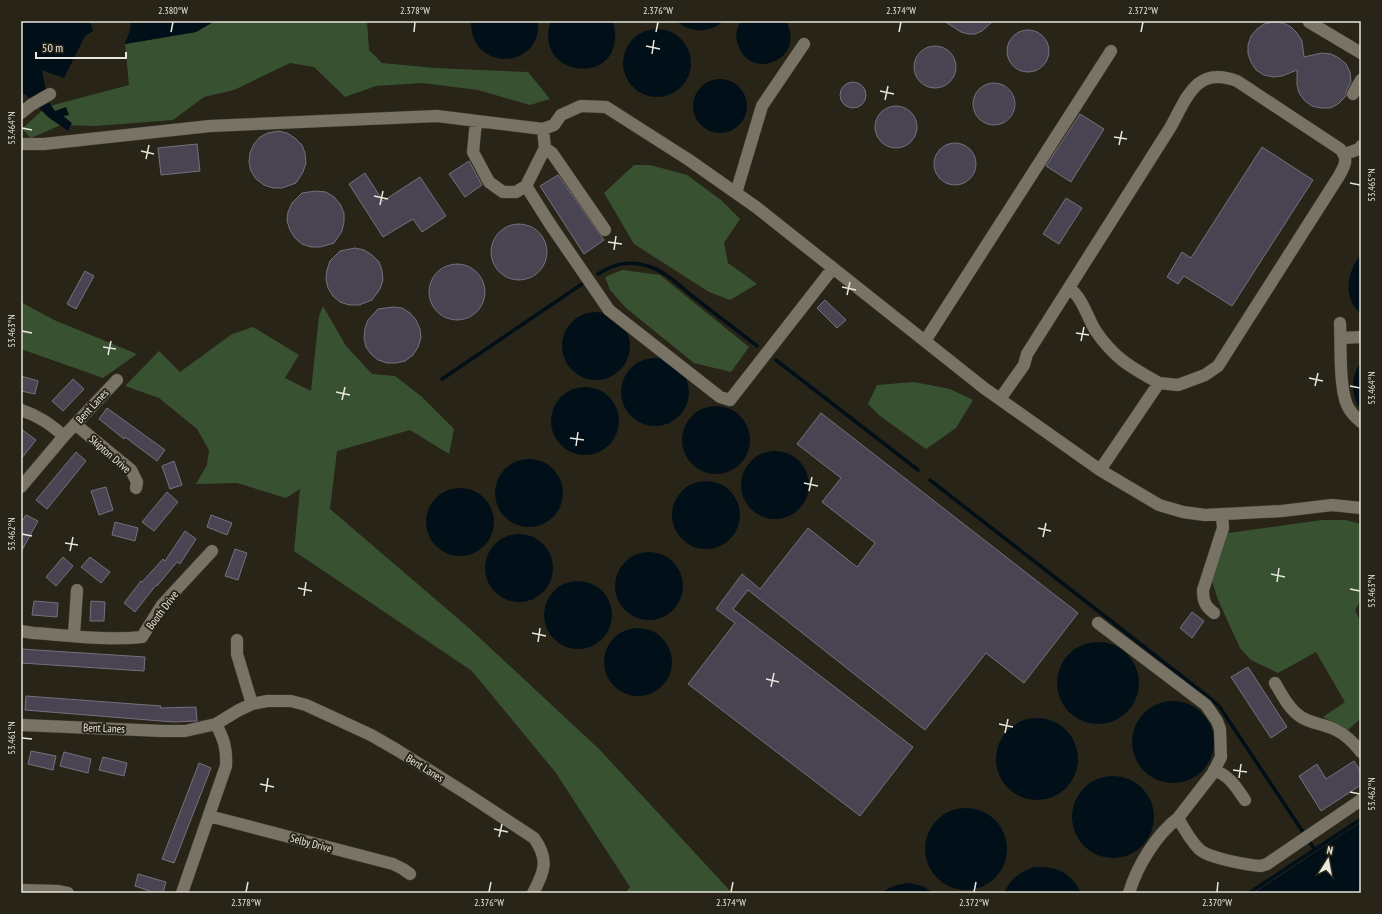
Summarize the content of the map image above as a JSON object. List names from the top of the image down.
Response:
{
  "streets": {
    "street": [
      "Bent Lanes",
      "Skipton Drive",
      "Booth Drive",
      "Selby Drive"
    ]
  },
  "crossings": [
    ["Bent Lanes", "Skipton Drive"]
  ],
  "scale_bar": "50 m",
  "north": "top",
  "coordinates": [
    "2.380°W",
    "2.378°W",
    "2.376°W",
    "2.374°W",
    "2.372°W",
    "53.464°N",
    "53.465°N",
    "53.463°N",
    "53.462°N",
    "53.461°N",
    "2.370°W"
  ]
}
